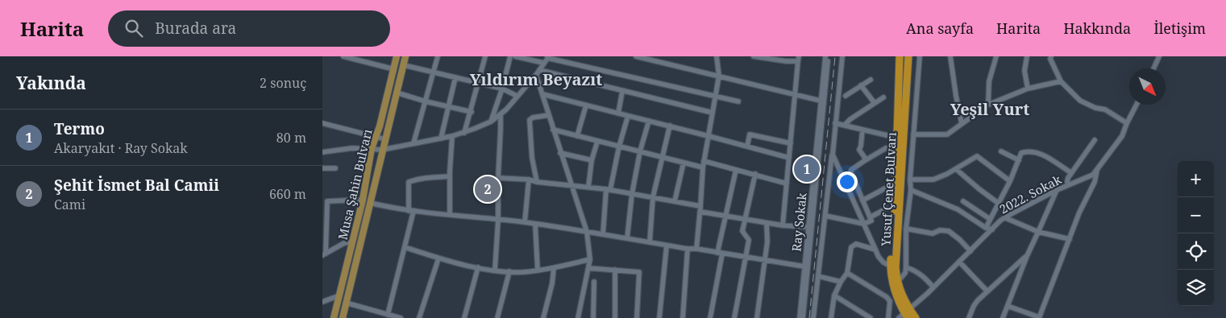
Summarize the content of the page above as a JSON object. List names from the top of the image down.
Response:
{
  "streets": {
    "highway": ["Yusuf Çenet Bulvarı"],
    "main road": ["Musa Şahin Bulvarı"],
    "street": ["2022. Sokak", "Ray Sokak"]
  },
  "crossings": [
    ["Yusuf Çenet Bulvarı", "2022. Sokak"]
  ],
  "districts": ["Yıldırım Beyazıt", "Yeşil Yurt"],
  "north": "bottom right",
  "page": {
    "header": "Harita",
    "search": "Burada ara",
    "nav": [
      "Ana sayfa",
      "Harita",
      "Hakkında",
      "İletişim"
    ],
    "heading": ["Yakında", "2 sonuç"],
    "list": [
      {
        "mark": "1",
        "name": "Termo",
        "note": "Akaryakıt · Ray Sokak",
        "value": "80 m"
      },
      {
        "mark": "2",
        "name": "Şehit İsmet Bal Camii",
        "note": "Cami",
        "value": "660 m"
      }
    ],
    "pins": ["1", "2"],
    "map_buttons": ["+", "−"]
  }
}
